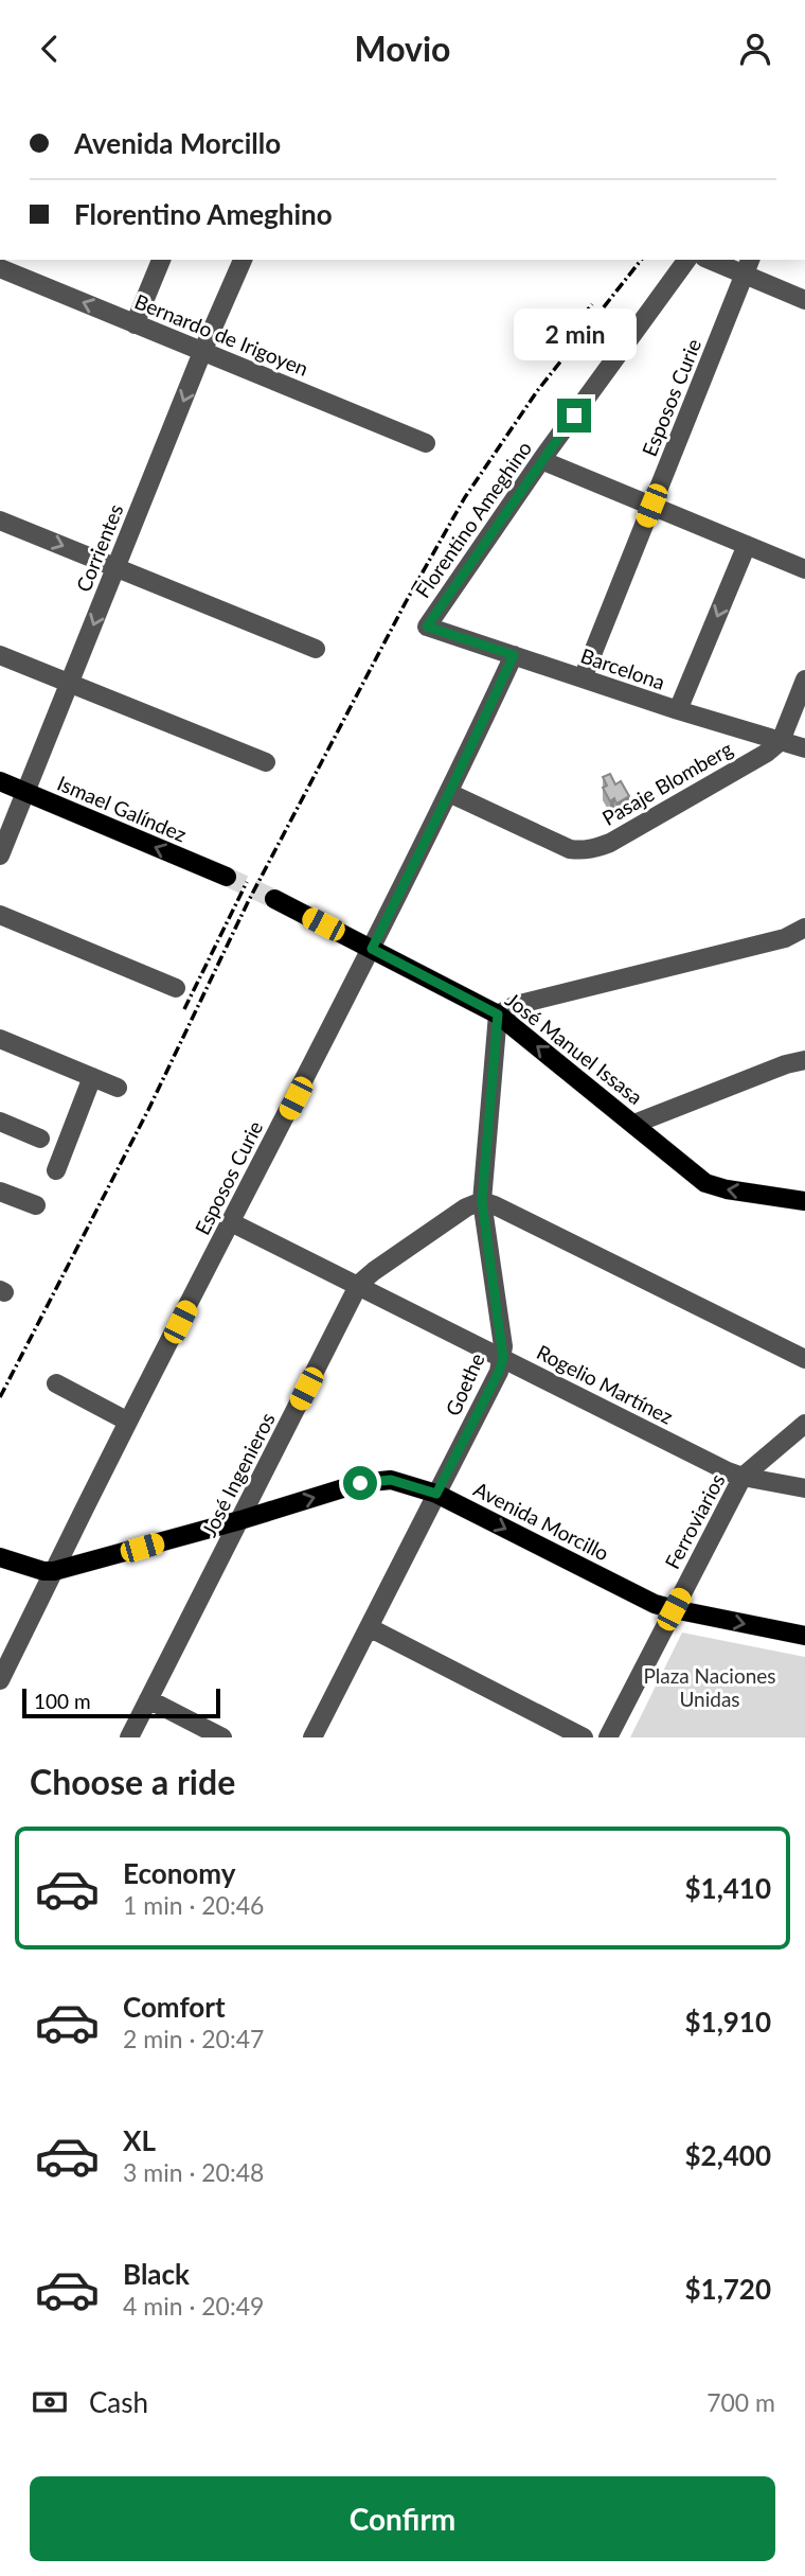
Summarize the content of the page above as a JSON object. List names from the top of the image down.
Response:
{
  "streets": {
    "main road": ["Ismael Galíndez", "José Manuel Issasa", "Avenida Morcillo"],
    "street": [
      "Bernardo de Irigoyen",
      "Esposos Curie",
      "Florentino Ameghino",
      "Corrientes",
      "Barcelona",
      "Pasaje Blomberg",
      "Goethe",
      "Rogelio Martínez",
      "José Ingenieros",
      "Ferroviarios"
    ]
  },
  "crossings": [
    ["Bernardo de Irigoyen", "Corrientes"],
    ["Esposos Curie", "Barcelona"],
    ["Esposos Curie", "Pasaje Blomberg"],
    ["Esposos Curie", "José Manuel Issasa"],
    ["Esposos Curie", "Rogelio Martínez"],
    ["Esposos Curie", "Avenida Morcillo"],
    ["Florentino Ameghino", "Barcelona"],
    ["Corrientes", "Ismael Galíndez"],
    ["Barcelona", "Pasaje Blomberg"],
    ["José Manuel Issasa", "Goethe"],
    ["Goethe", "Rogelio Martínez"],
    ["Goethe", "José Ingenieros"],
    ["Goethe", "Avenida Morcillo"],
    ["Rogelio Martínez", "José Ingenieros"],
    ["Rogelio Martínez", "Ferroviarios"],
    ["José Ingenieros", "Avenida Morcillo"],
    ["Avenida Morcillo", "Ferroviarios"]
  ],
  "one_way": [
    "Corrientes",
    "Ismael Galíndez",
    "José Manuel Issasa",
    "Avenida Morcillo"
  ],
  "parks": ["Plaza Naciones Unidas"],
  "scale_bar": "100 m",
  "page": {
    "header": "Movio",
    "banner": ["Avenida Morcillo", "Florentino Ameghino"],
    "bubble": "2 min",
    "scale": "100 m",
    "heading": "Choose a ride",
    "list": [
      {
        "name": "Economy",
        "note": "1 min · 20:46",
        "value": "$1,410"
      },
      {
        "name": "Comfort",
        "note": "2 min · 20:47",
        "value": "$1,910"
      },
      {
        "name": "XL",
        "note": "3 min · 20:48",
        "value": "$2,400"
      },
      {
        "name": "Black",
        "note": "4 min · 20:49",
        "value": "$1,720"
      }
    ],
    "pay": ["Cash", "700 m"],
    "buttons": "Confirm"
  }
}
